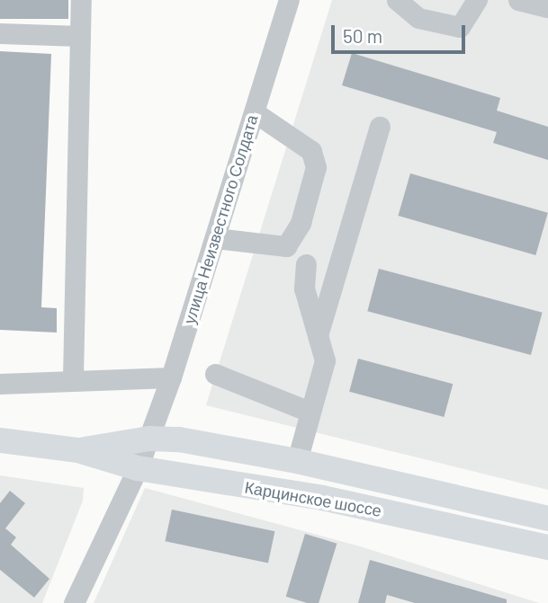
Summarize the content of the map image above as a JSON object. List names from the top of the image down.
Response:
{
  "streets": {
    "main road": ["Карцинское шоссе"],
    "street": ["улица Неизвестного Солдата"]
  },
  "crossings": [
    ["улица Неизвестного Солдата", "Карцинское шоссе"]
  ],
  "scale_bar": "50 m"
}
